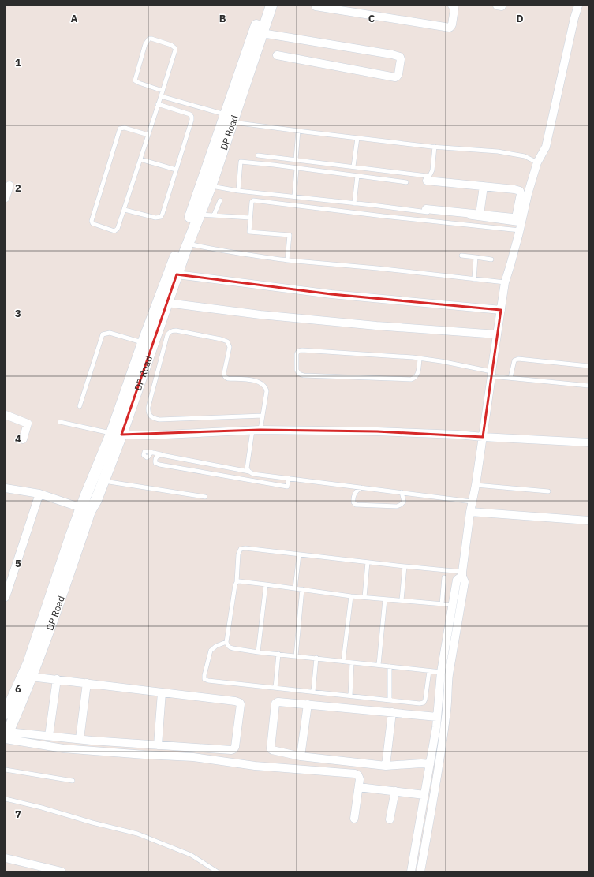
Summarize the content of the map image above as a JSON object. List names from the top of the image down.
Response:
{
  "streets": {
    "street": ["DP Road"]
  },
  "grid": {
    "columns": [
      "A",
      "B",
      "C",
      "D"
    ],
    "rows": [
      "1",
      "2",
      "3",
      "4",
      "5",
      "6",
      "7"
    ]
  }
}
